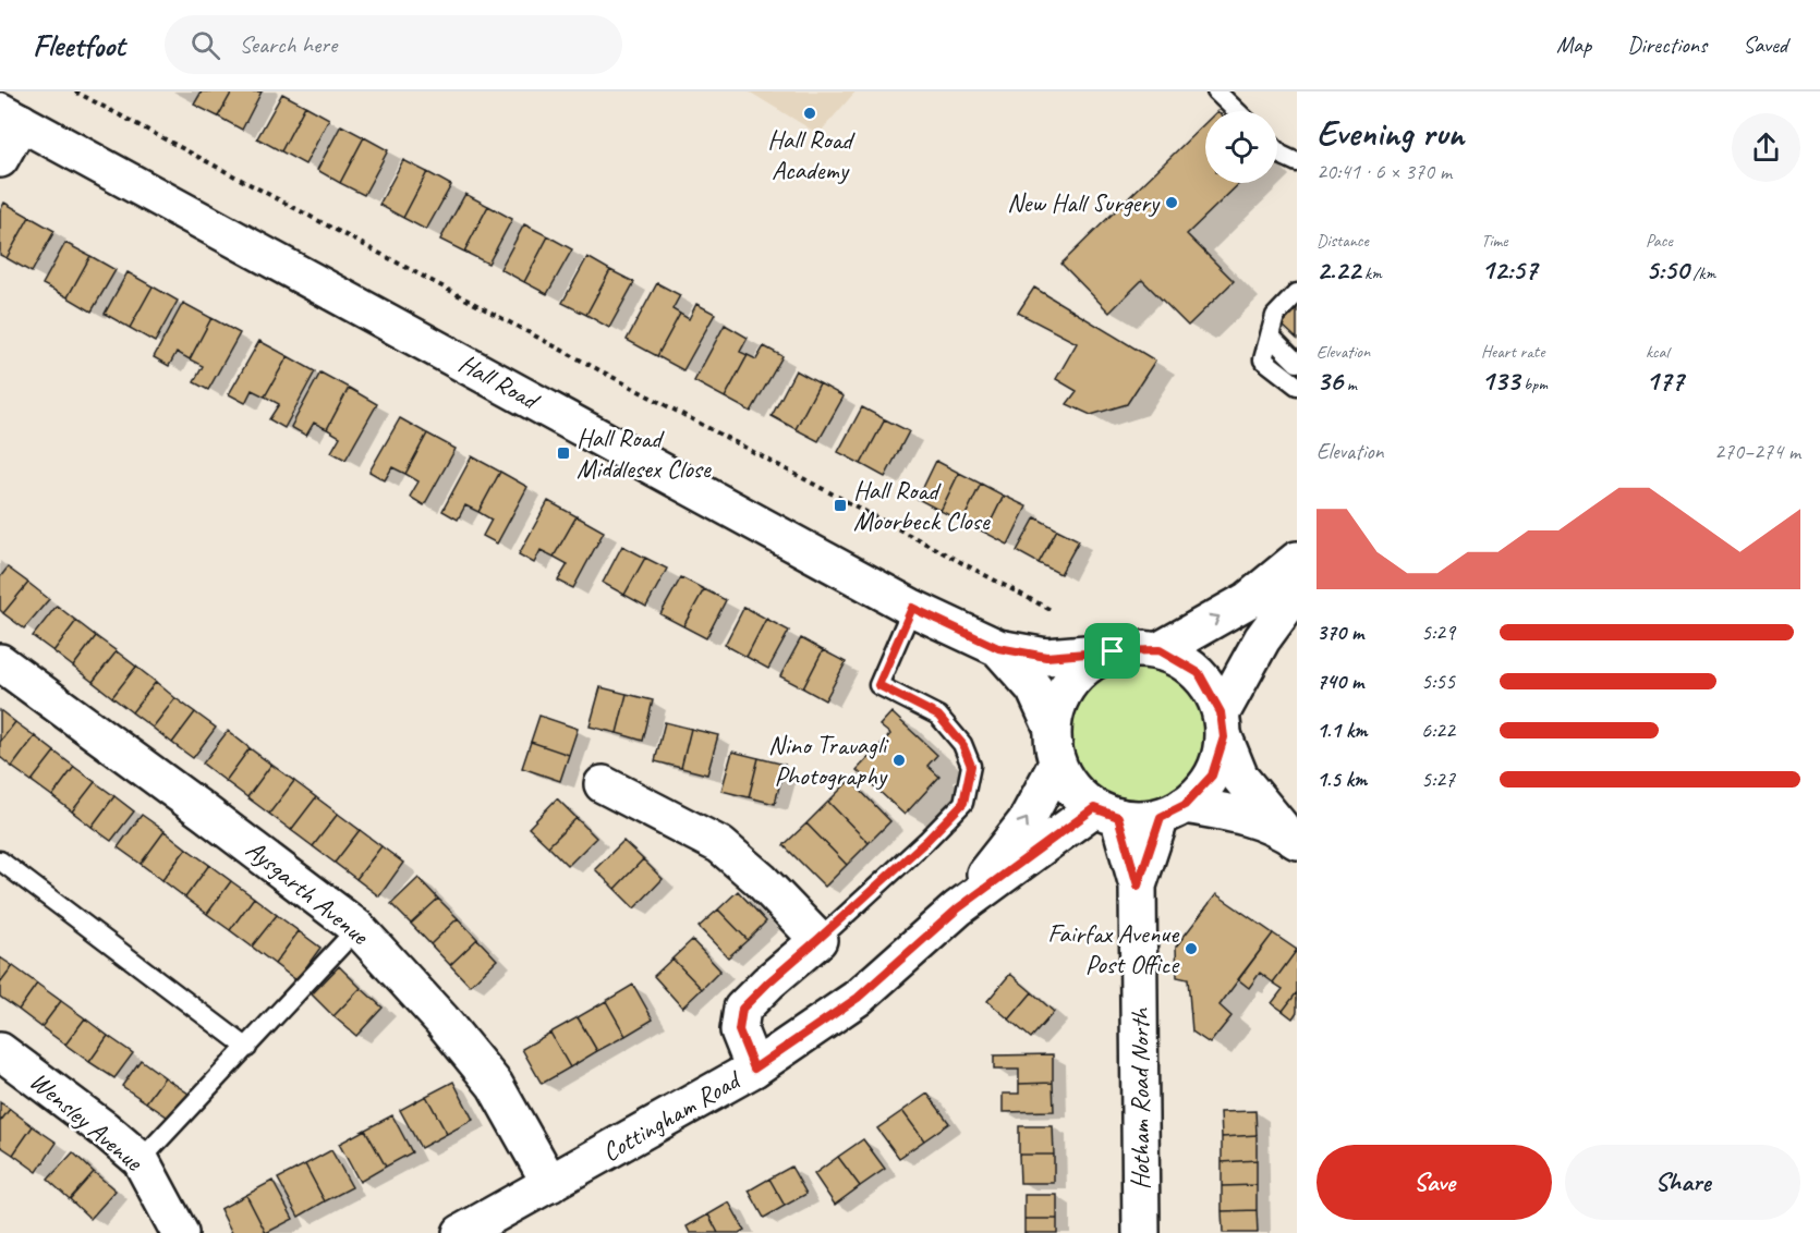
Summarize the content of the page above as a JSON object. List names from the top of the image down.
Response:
{
  "streets": {
    "street": [
      "Hall Road",
      "Aysgarth Avenue",
      "Hotham Road North",
      "Cottingham Road",
      "Wensley Avenue"
    ]
  },
  "crossings": [
    ["Hall Road", "Hotham Road North"],
    ["Hall Road", "Cottingham Road"],
    ["Aysgarth Avenue", "Cottingham Road"],
    ["Hotham Road North", "Cottingham Road"]
  ],
  "places": {
    "other": [
      "Hall Road Academy",
      "New Hall Surgery",
      "Nino Travagli Photography",
      "Fairfax Avenue Post Office"
    ],
    "transit": ["Hall Road Middlesex Close", "Hall Road Moorbeck Close"]
  },
  "page": {
    "header": "Fleetfoot",
    "search": "Search here",
    "nav": ["Map", "Directions", "Saved"],
    "heading": ["Evening run", "20:41 · 6 × 370 m"],
    "stats": [
      ["Distance", "2.22 km"],
      ["Time", "12:57"],
      ["Pace", "5:50 /km"],
      ["Elevation", "36 m"],
      ["Heart rate", "133 bpm"],
      ["kcal", "177"]
    ],
    "chart": ["Elevation", "270–274 m"],
    "list": [
      {
        "name": "370 m",
        "note": "5:29"
      },
      {
        "name": "740 m",
        "note": "5:55"
      },
      {
        "name": "1.1 km",
        "note": "6:22"
      },
      {
        "name": "1.5 km",
        "note": "5:27"
      }
    ],
    "buttons": ["Save", "Share"]
  }
}
